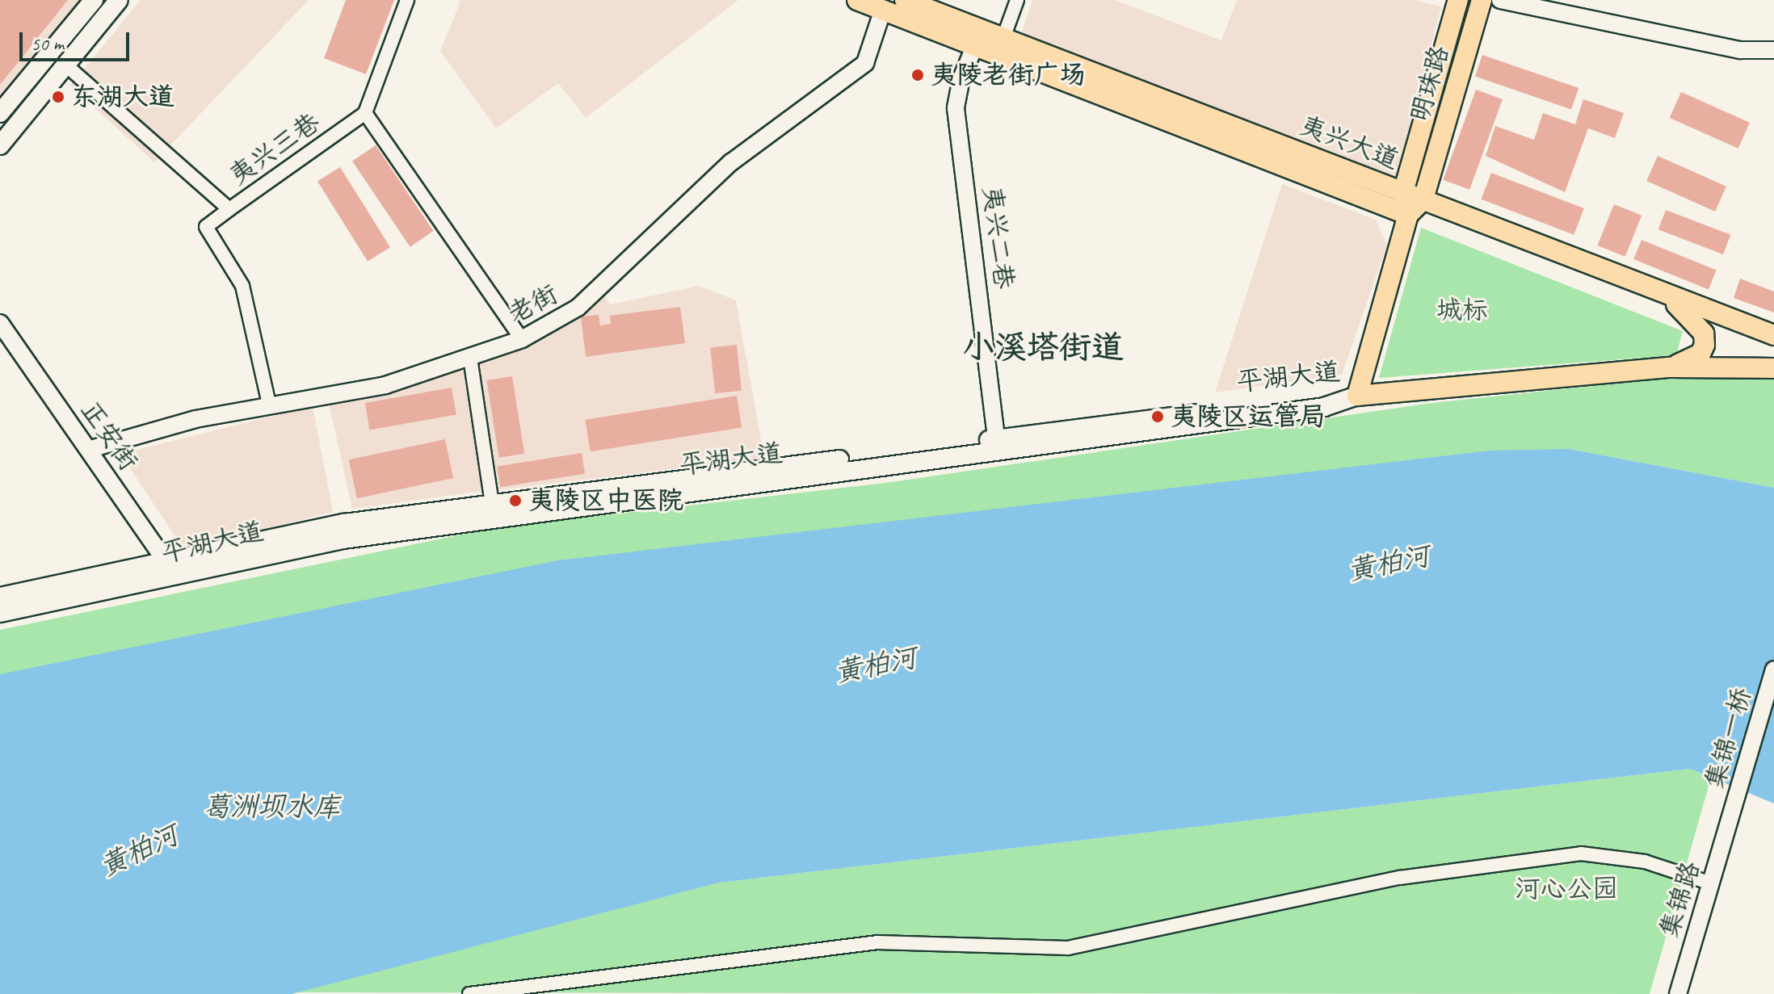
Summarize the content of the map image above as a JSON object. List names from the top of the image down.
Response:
{
  "streets": {
    "main road": ["明珠路", "夷兴大道", "平湖大道"],
    "street": [
      "夷兴三巷",
      "夷兴二巷",
      "老街",
      "正安街",
      "集锦一桥",
      "集锦路"
    ]
  },
  "crossings": [
    ["明珠路", "夷兴大道"],
    ["明珠路", "平湖大道"],
    ["夷兴大道", "夷兴二巷"],
    ["夷兴大道", "老街"],
    ["夷兴二巷", "平湖大道"],
    ["老街", "正安街"],
    ["平湖大道", "正安街"],
    ["集锦一桥", "集锦路"]
  ],
  "districts": ["小溪塔街道"],
  "water": ["黄柏河", "葛洲坝水库"],
  "parks": ["城标", "河心公园"],
  "places": [
    "夷陵老街广场",
    "东湖大道",
    "夷陵区运管局",
    "夷陵区中医院"
  ],
  "scale_bar": "50 m"
}
